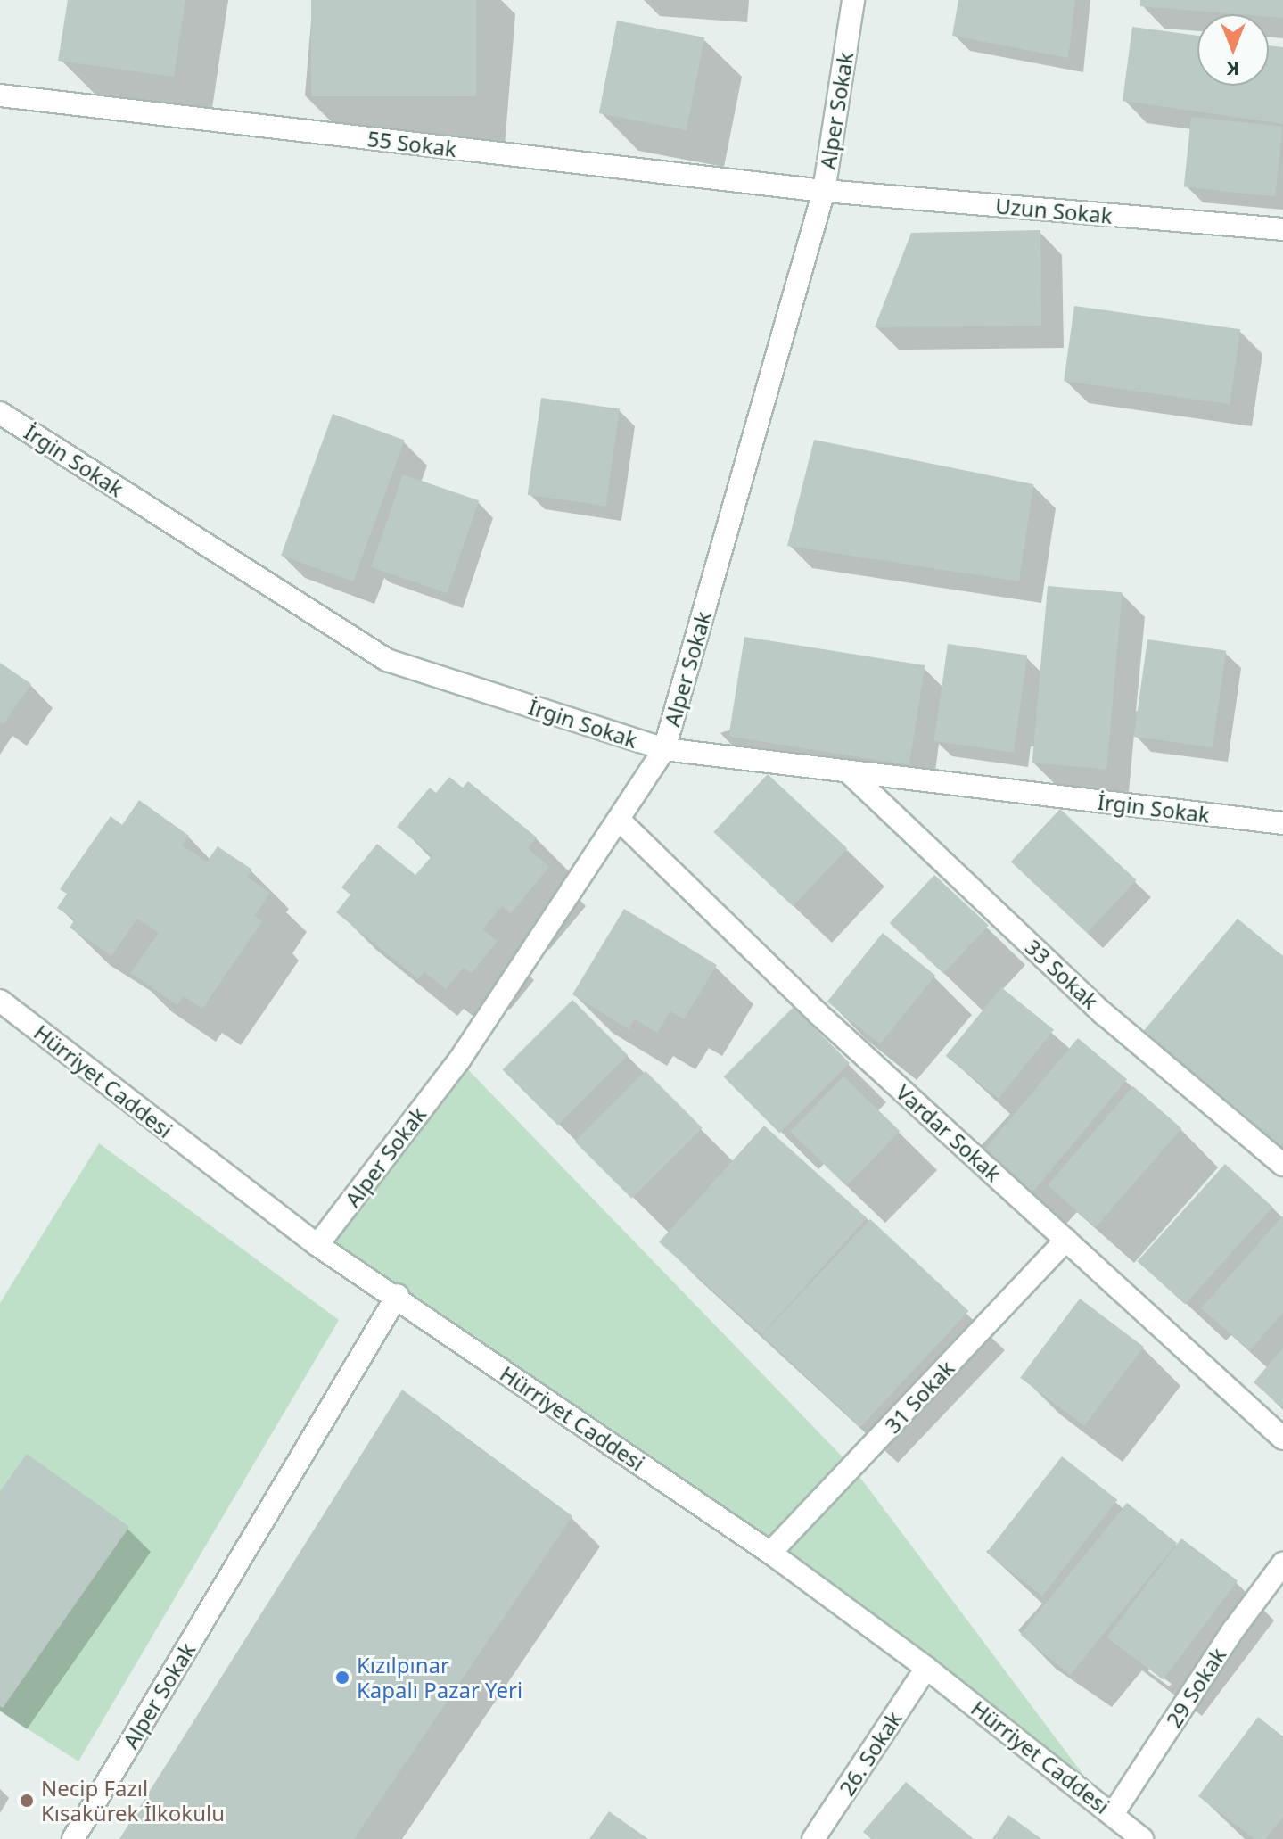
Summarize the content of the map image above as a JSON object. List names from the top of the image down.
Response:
{
  "streets": {
    "street": [
      "Alper Sokak",
      "55 Sokak",
      "Uzun Sokak",
      "İrgin Sokak",
      "33 Sokak",
      "Hürriyet Caddesi",
      "Vardar Sokak",
      "31 Sokak",
      "29 Sokak",
      "26. Sokak"
    ]
  },
  "crossings": [
    ["Alper Sokak", "55 Sokak"],
    ["Alper Sokak", "Uzun Sokak"],
    ["Alper Sokak", "İrgin Sokak"],
    ["Alper Sokak", "Hürriyet Caddesi"],
    ["Alper Sokak", "Vardar Sokak"],
    ["55 Sokak", "Uzun Sokak"],
    ["İrgin Sokak", "33 Sokak"],
    ["Hürriyet Caddesi", "31 Sokak"],
    ["Hürriyet Caddesi", "29 Sokak"],
    ["Hürriyet Caddesi", "26. Sokak"],
    ["Vardar Sokak", "31 Sokak"]
  ],
  "places": ["Kızılpınar Kapalı Pazar Yeri", "Necip Fazıl Kısakürek İlkokulu"],
  "north": "bottom"
}
